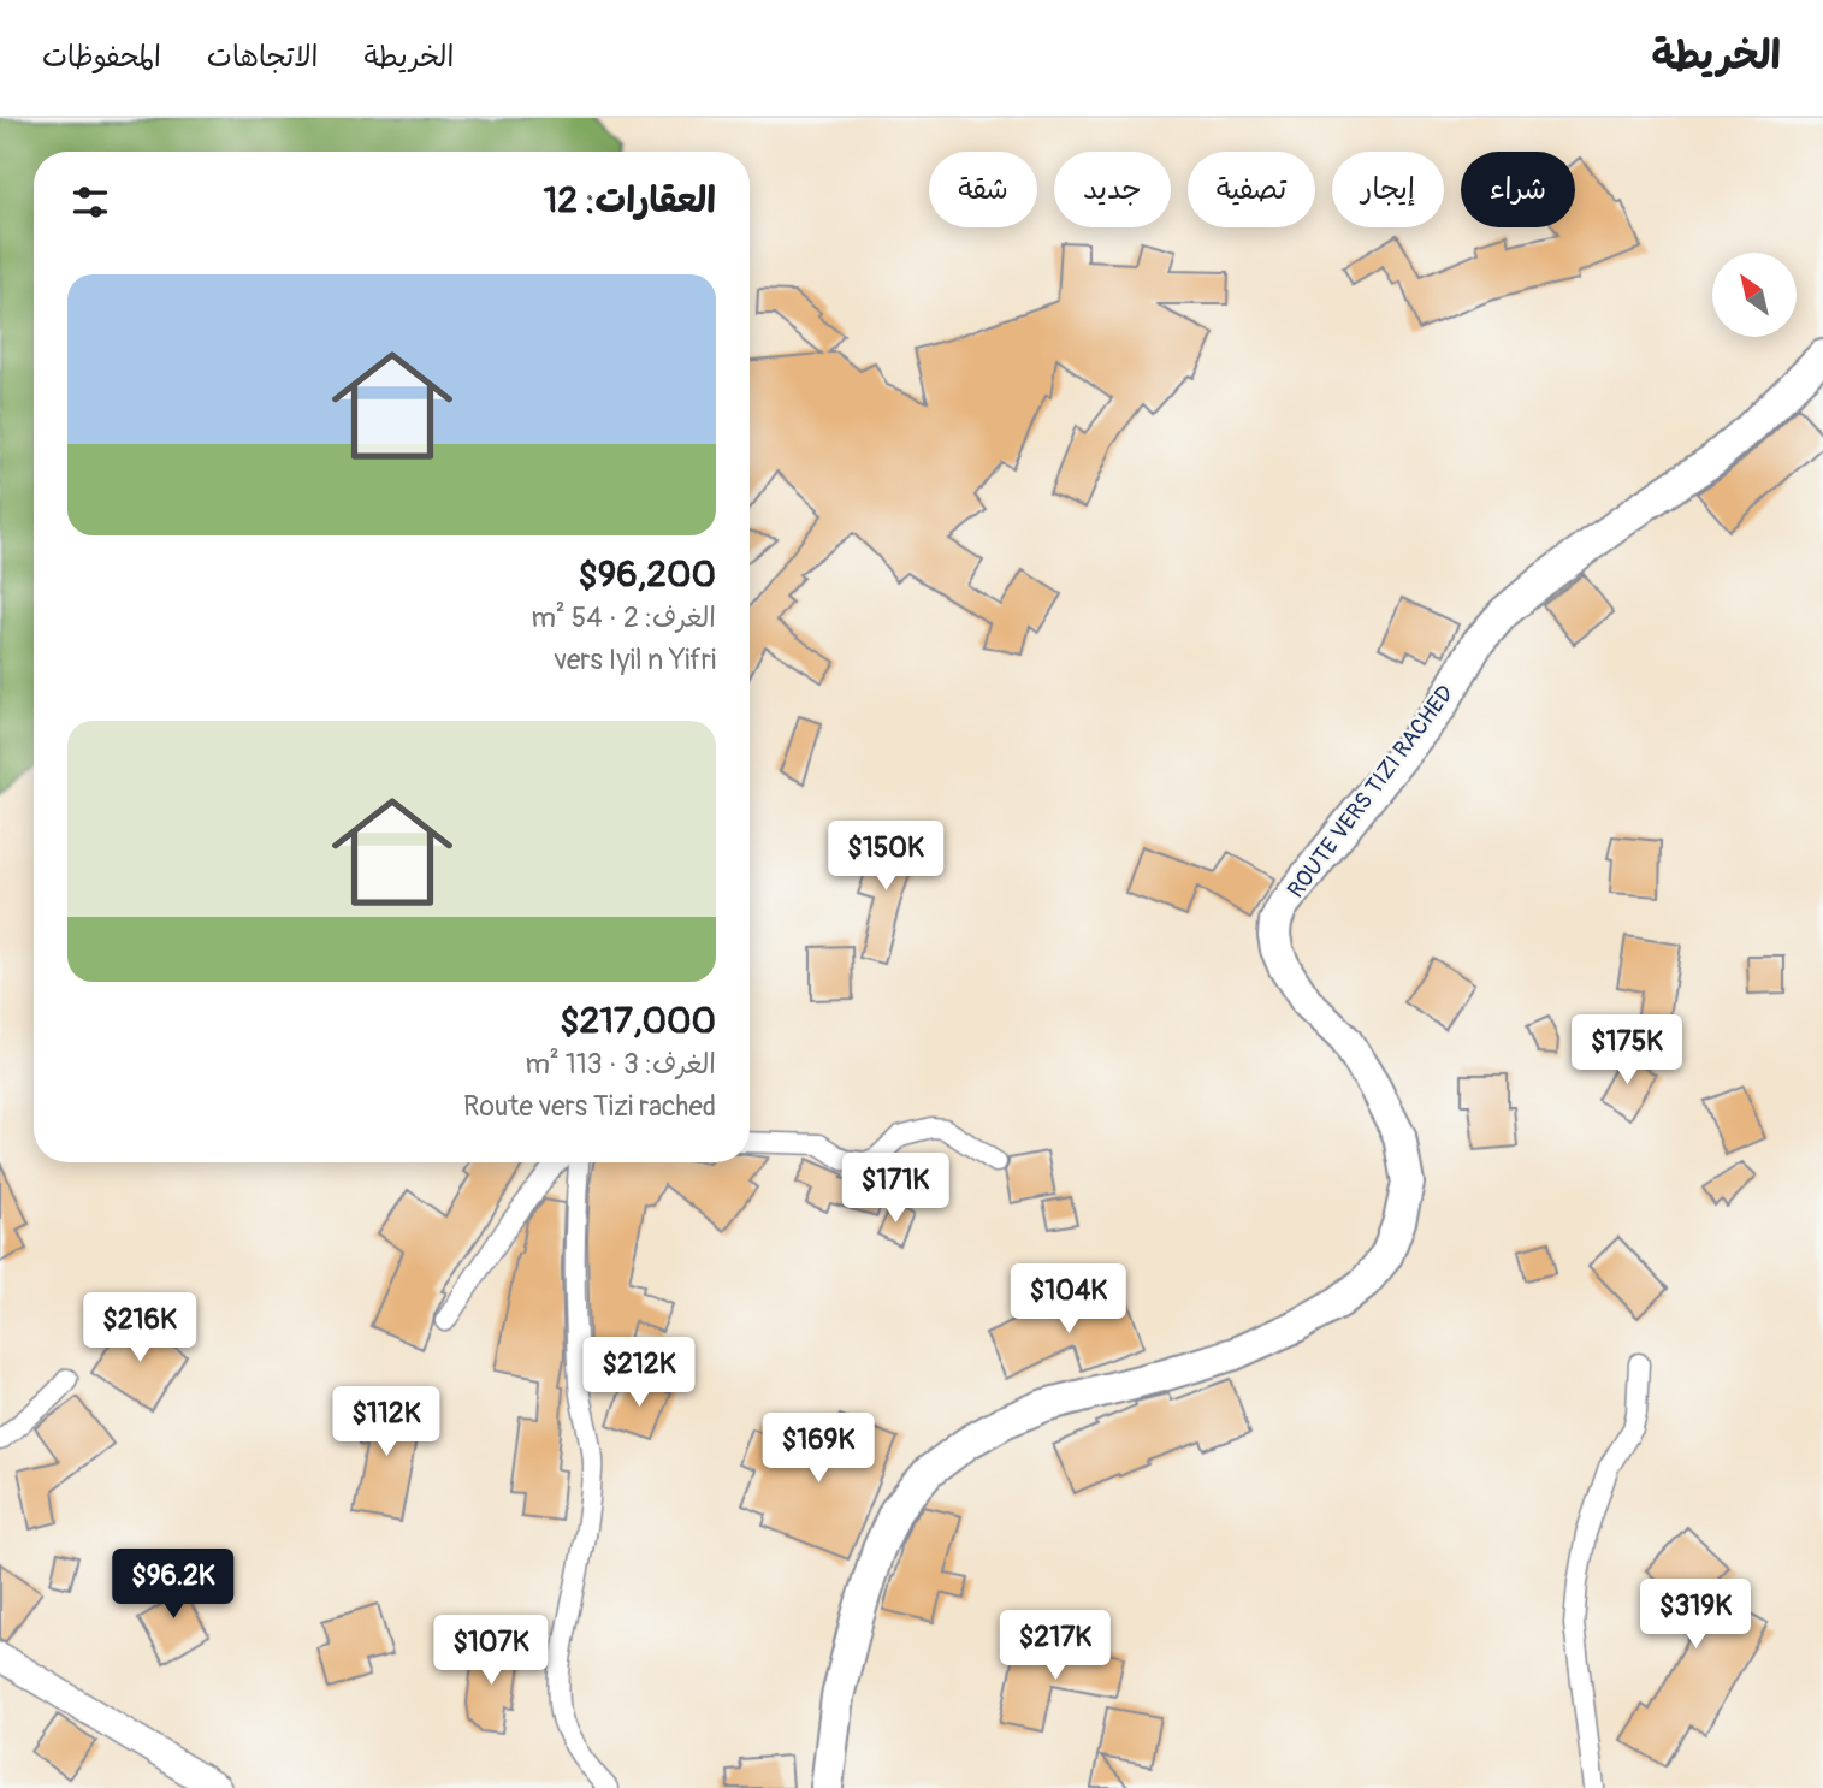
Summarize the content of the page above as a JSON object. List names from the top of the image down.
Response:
{
  "streets": {
    "main road": ["ROUTE VERS TIZI RACHED"]
  },
  "north": "top left",
  "page": {
    "header": "الخريطة",
    "nav": ["الخريطة", "الاتجاهات", "المحفوظات"],
    "chip": [
      "شراء",
      "إيجار",
      "تصفية",
      "جديد",
      "شقة"
    ],
    "heading": "العقارات: 12",
    "list": [
      {
        "name": "$96,200",
        "note": "الغرف: 2 · 54 m² · vers Iγil n Yifri"
      },
      {
        "name": "$217,000",
        "note": "الغرف: 3 · 113 m² · Route vers Tizi rached"
      }
    ],
    "price": [
      "$150K",
      "$175K",
      "$171K",
      "$104K",
      "$216K",
      "$212K",
      "$112K",
      "$169K",
      "$96.2K",
      "$319K",
      "$217K",
      "$107K"
    ]
  }
}
